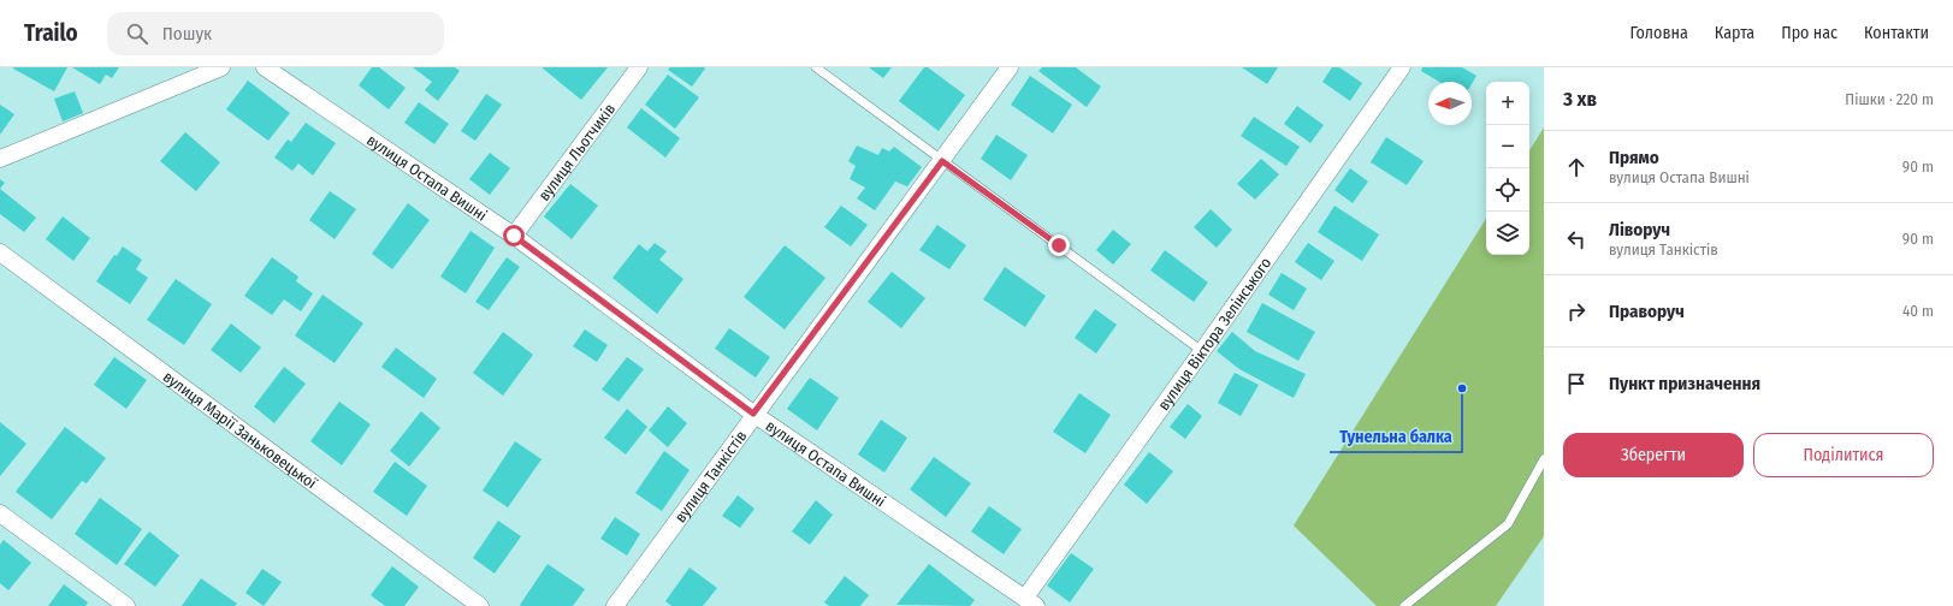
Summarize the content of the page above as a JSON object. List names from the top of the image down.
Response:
{
  "streets": {
    "street": [
      "вулиця Льотчиків",
      "вулиця Остапа Вишні",
      "вулиця Віктора Зелінського",
      "вулиця Марії Заньковецької",
      "вулиця Танкістів"
    ]
  },
  "crossings": [
    ["вулиця Льотчиків", "вулиця Остапа Вишні"],
    ["вулиця Остапа Вишні", "вулиця Віктора Зелінського"],
    ["вулиця Остапа Вишні", "вулиця Танкістів"]
  ],
  "places": ["Тунельна балка"],
  "north": "left",
  "page": {
    "header": "Trailo",
    "search": "Пошук",
    "nav": [
      "Головна",
      "Карта",
      "Про нас",
      "Контакти"
    ],
    "heading": ["3 хв", "Пішки · 220 m"],
    "map_buttons": ["+", "−"],
    "list": [
      ["Прямо", "вулиця Остапа Вишні", "90 m"],
      ["Ліворуч", "вулиця Танкістів", "90 m"],
      ["Праворуч", "40 m"],
      "Пункт призначення"
    ],
    "buttons": ["Зберегти", "Поділитися"]
  }
}
